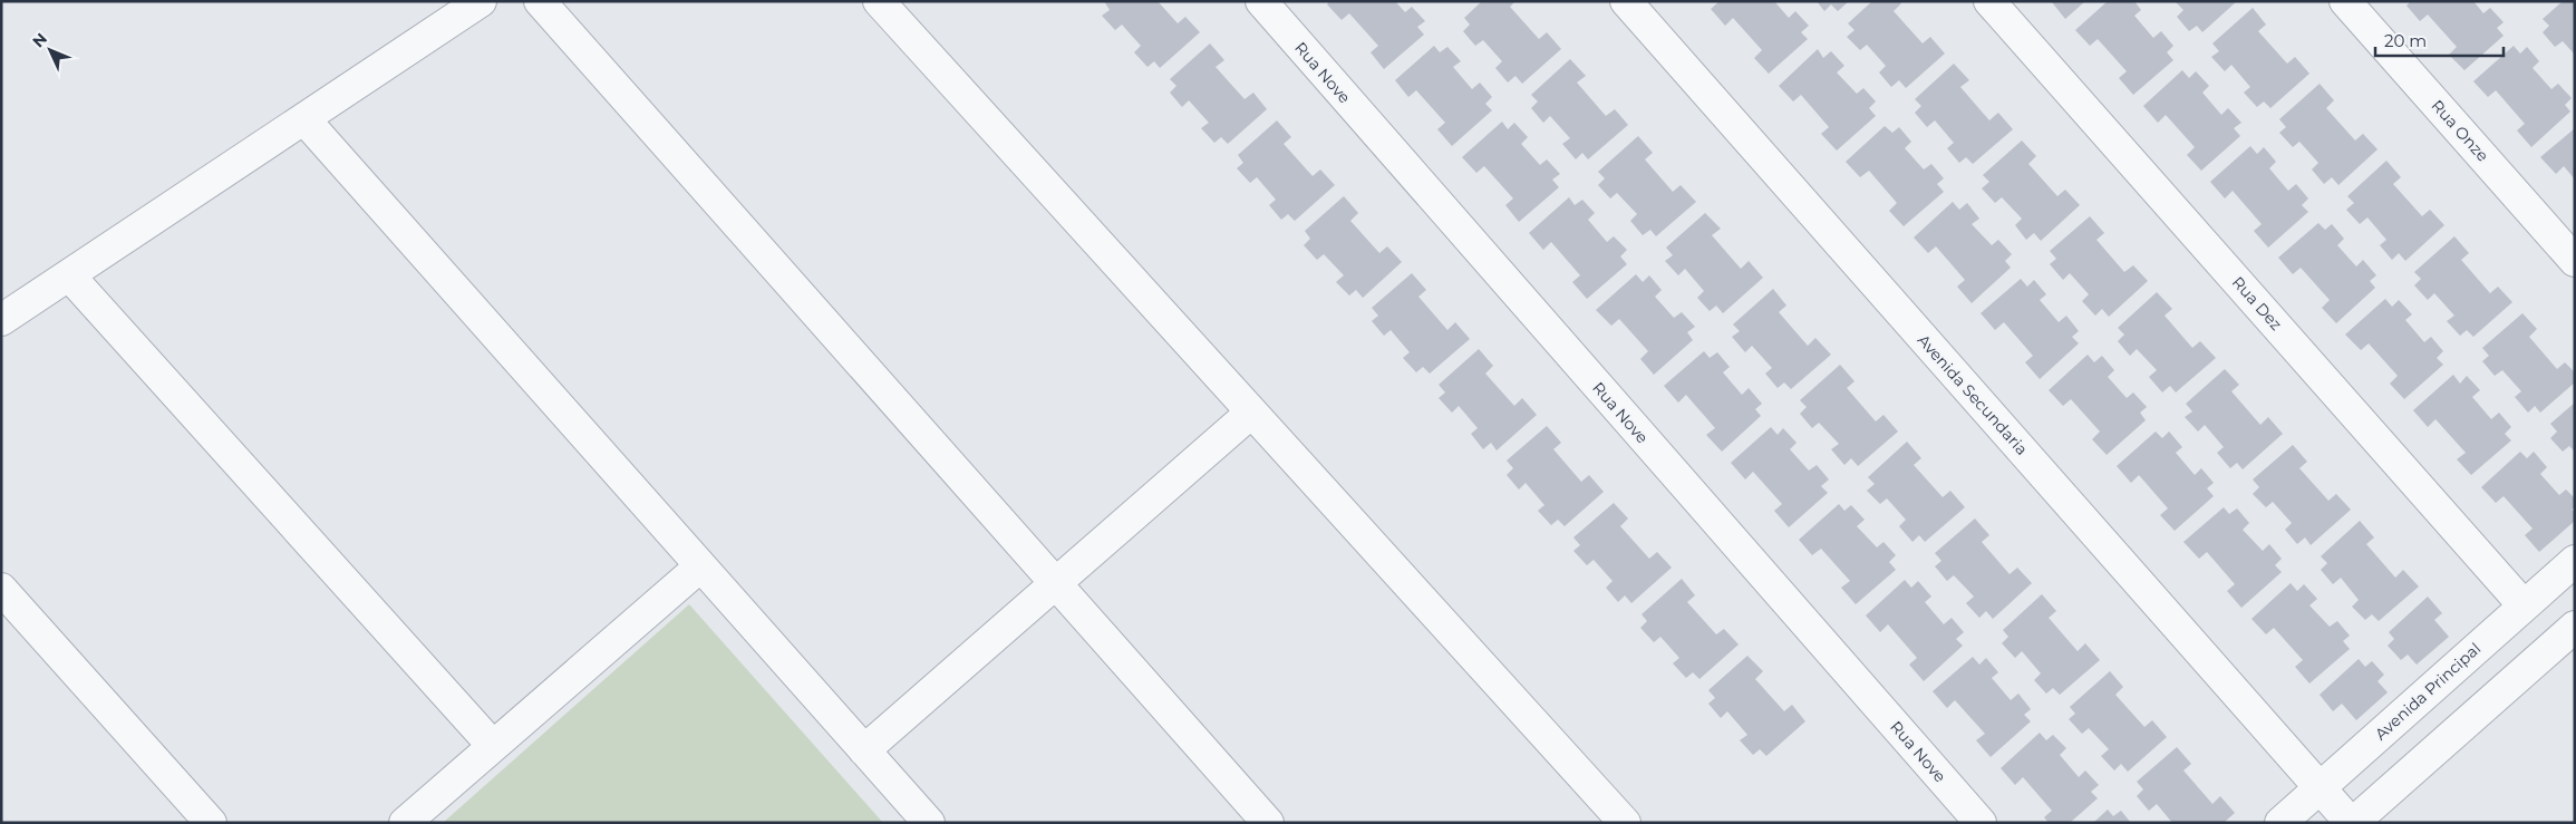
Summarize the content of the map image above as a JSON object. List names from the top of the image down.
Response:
{
  "streets": {
    "street": [
      "Rua Nove",
      "Rua Onze",
      "Rua Dez",
      "Avenida Secundaria",
      "Avenida Principal"
    ]
  },
  "crossings": [
    ["Rua Dez", "Avenida Principal"],
    ["Avenida Secundaria", "Avenida Principal"]
  ],
  "scale_bar": "20 m",
  "north": "top left"
}
